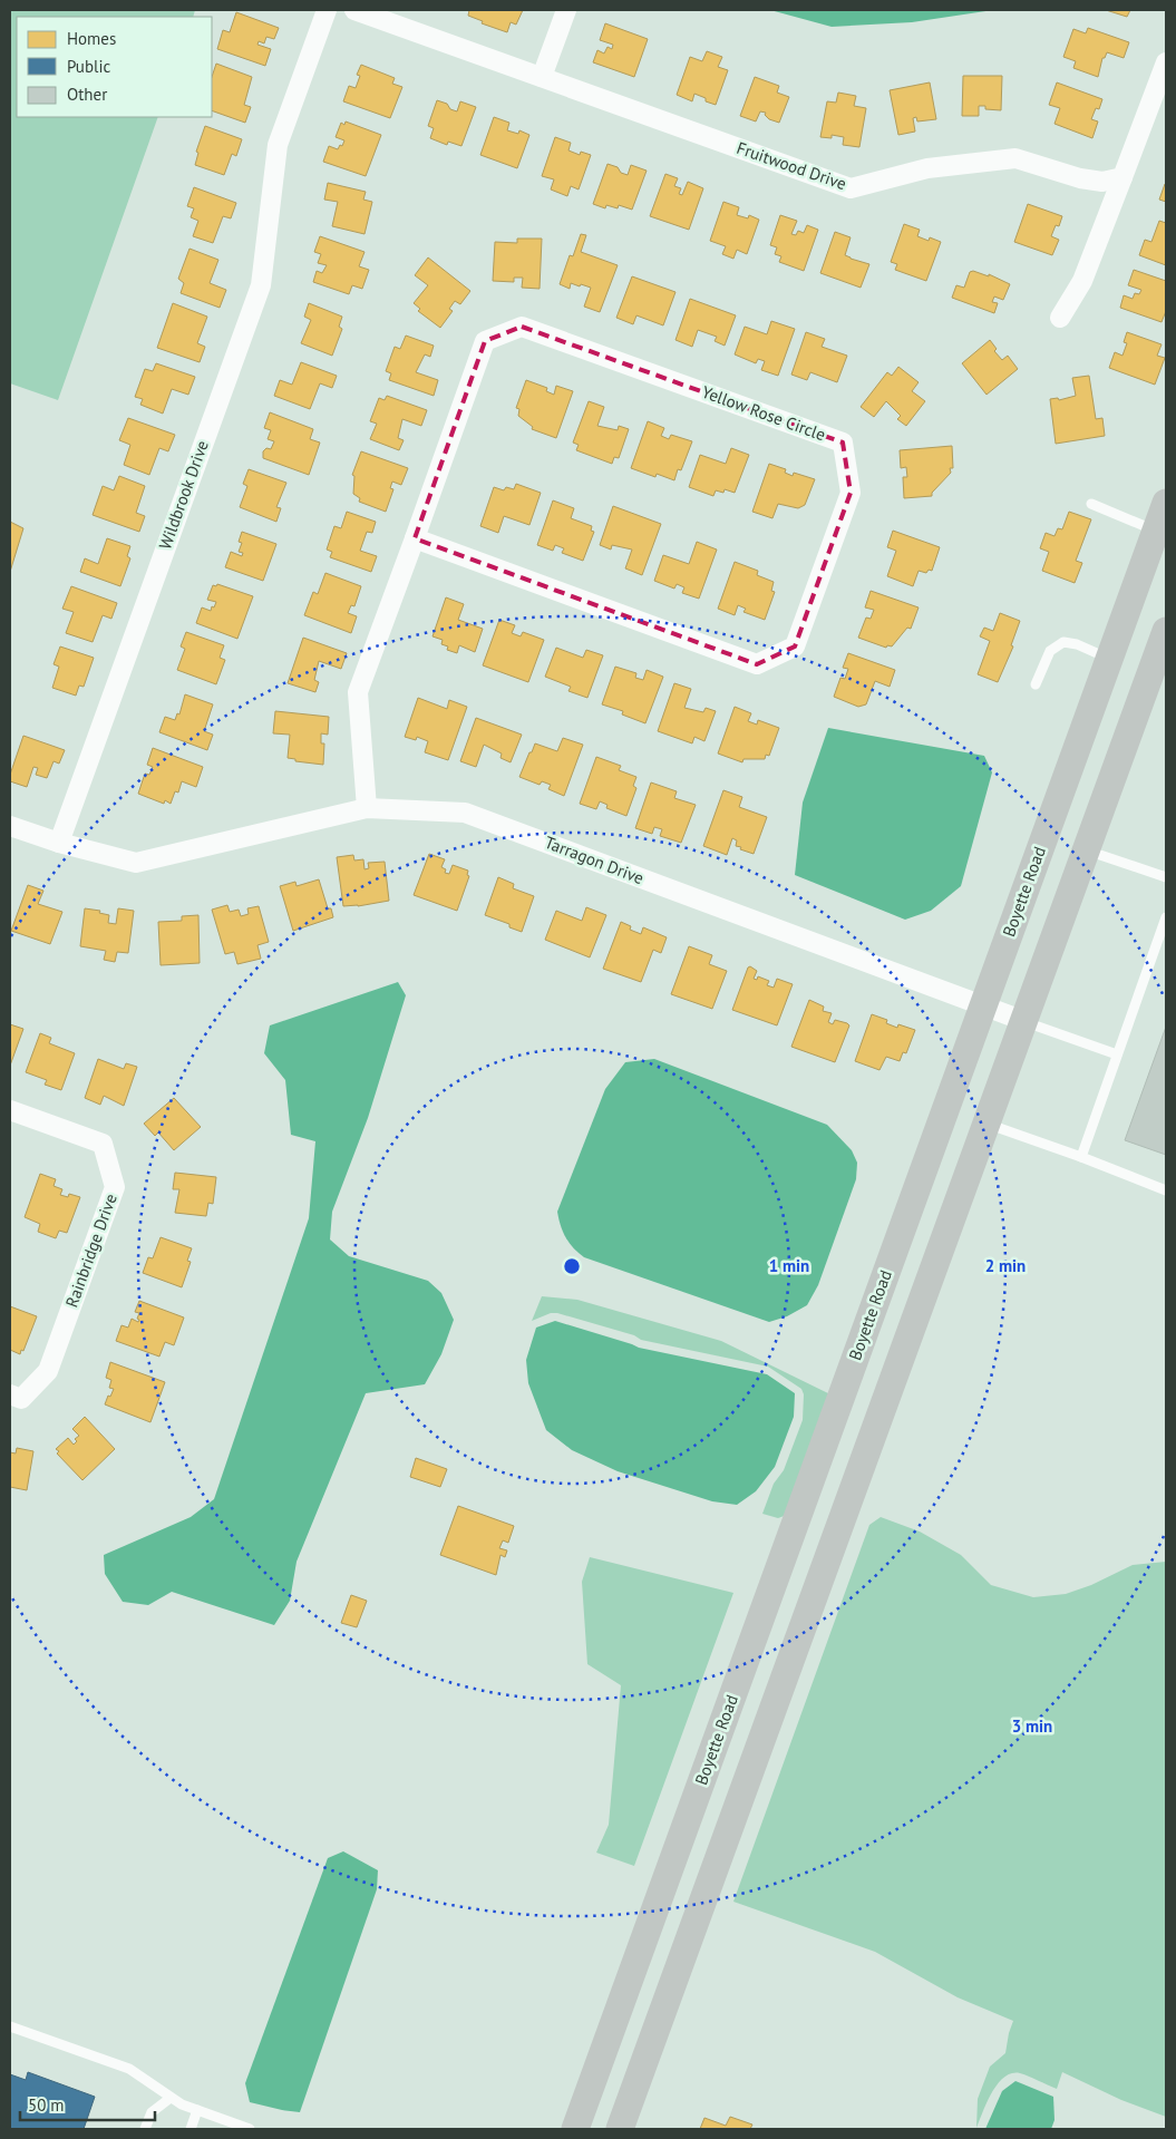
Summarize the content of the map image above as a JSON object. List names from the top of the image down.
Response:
{
  "streets": {
    "main road": ["Boyette Road"],
    "street": [
      "Fruitwood Drive",
      "Yellow Rose Circle",
      "Wildbrook Drive",
      "Tarragon Drive",
      "Rainbridge Drive"
    ]
  },
  "crossings": [
    ["Yellow Rose Circle", "Tarragon Drive"],
    ["Wildbrook Drive", "Tarragon Drive"],
    ["Tarragon Drive", "Boyette Road"]
  ],
  "legend": ["Homes", "Public", "Other"],
  "scale_bar": "50 m",
  "rings": ["1 min", "2 min", "3 min"]
}
